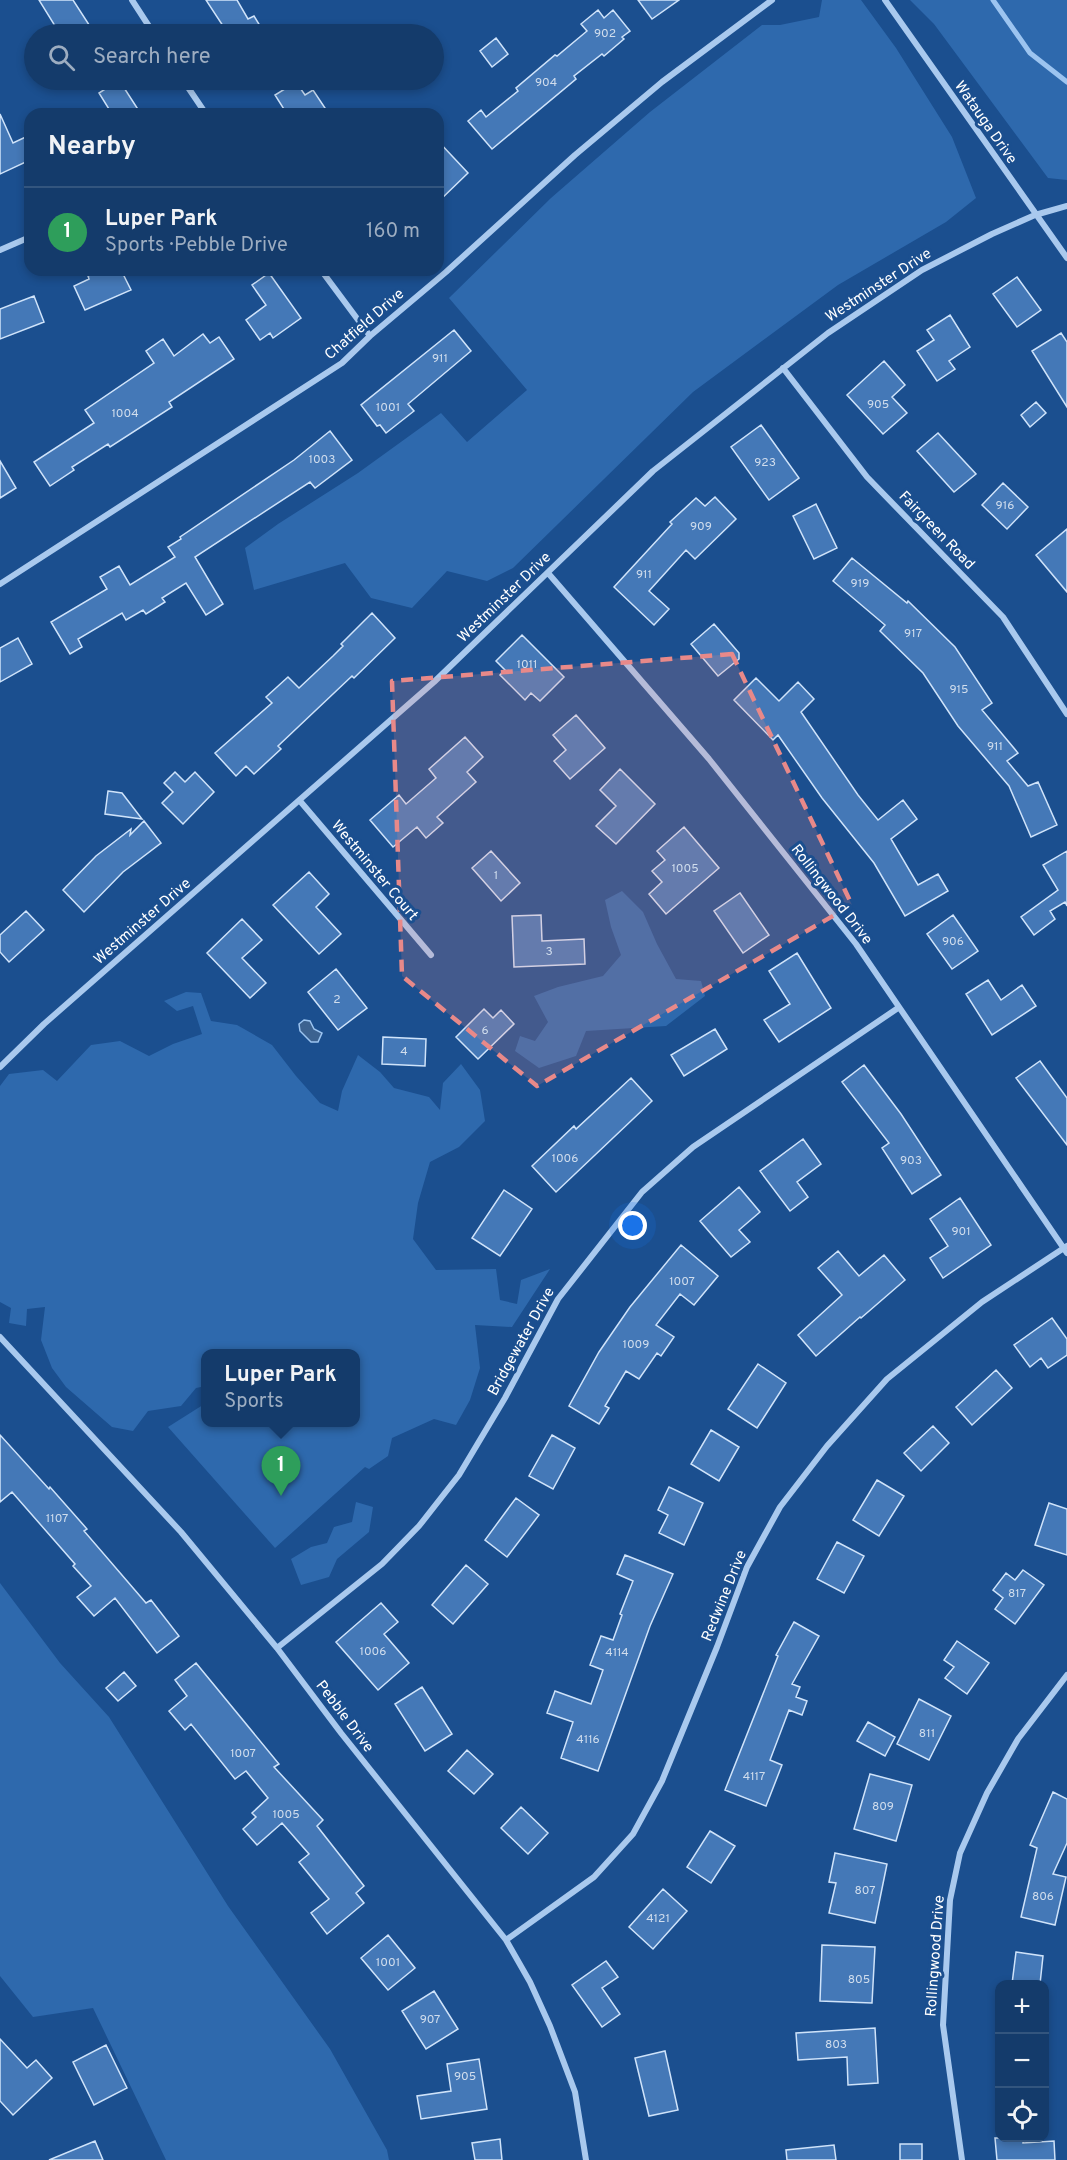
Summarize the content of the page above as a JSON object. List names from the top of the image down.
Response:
{
  "streets": {
    "street": [
      "Watauga Drive",
      "Westminster Drive",
      "Chatfield Drive",
      "Fairgreen Road",
      "Westminster Court",
      "Rollingwood Drive",
      "Bridgewater Drive",
      "Redwine Drive",
      "Pebble Drive"
    ]
  },
  "crossings": [
    ["Watauga Drive", "Westminster Drive"],
    ["Westminster Drive", "Fairgreen Road"],
    ["Westminster Drive", "Westminster Court"],
    ["Westminster Drive", "Rollingwood Drive"],
    ["Rollingwood Drive", "Bridgewater Drive"],
    ["Rollingwood Drive", "Redwine Drive"],
    ["Bridgewater Drive", "Pebble Drive"],
    ["Redwine Drive", "Pebble Drive"]
  ],
  "house_numbers": [
    "902",
    "904",
    "911",
    "905",
    "1001",
    "1004",
    "1003",
    "923",
    "916",
    "909",
    "911",
    "919",
    "917",
    "1011",
    "915",
    "911",
    "1005",
    "1",
    "906",
    "3",
    "2",
    "6",
    "4",
    "1006",
    "903",
    "901",
    "1007",
    "1009",
    "1107",
    "817",
    "1006",
    "4114",
    "811",
    "4116",
    "1007",
    "4117",
    "809",
    "1005",
    "807",
    "806",
    "4121",
    "1001",
    "805",
    "907",
    "803",
    "905"
  ],
  "page": {
    "search": "Search here",
    "heading": "Nearby",
    "list": [
      {
        "mark": "1",
        "name": "Luper Park",
        "note": "Sports · Pebble Drive",
        "value": "160 m"
      }
    ],
    "popup": ["Luper Park", "Sports"],
    "pins": "1",
    "map_buttons": ["+", "−"]
  }
}
